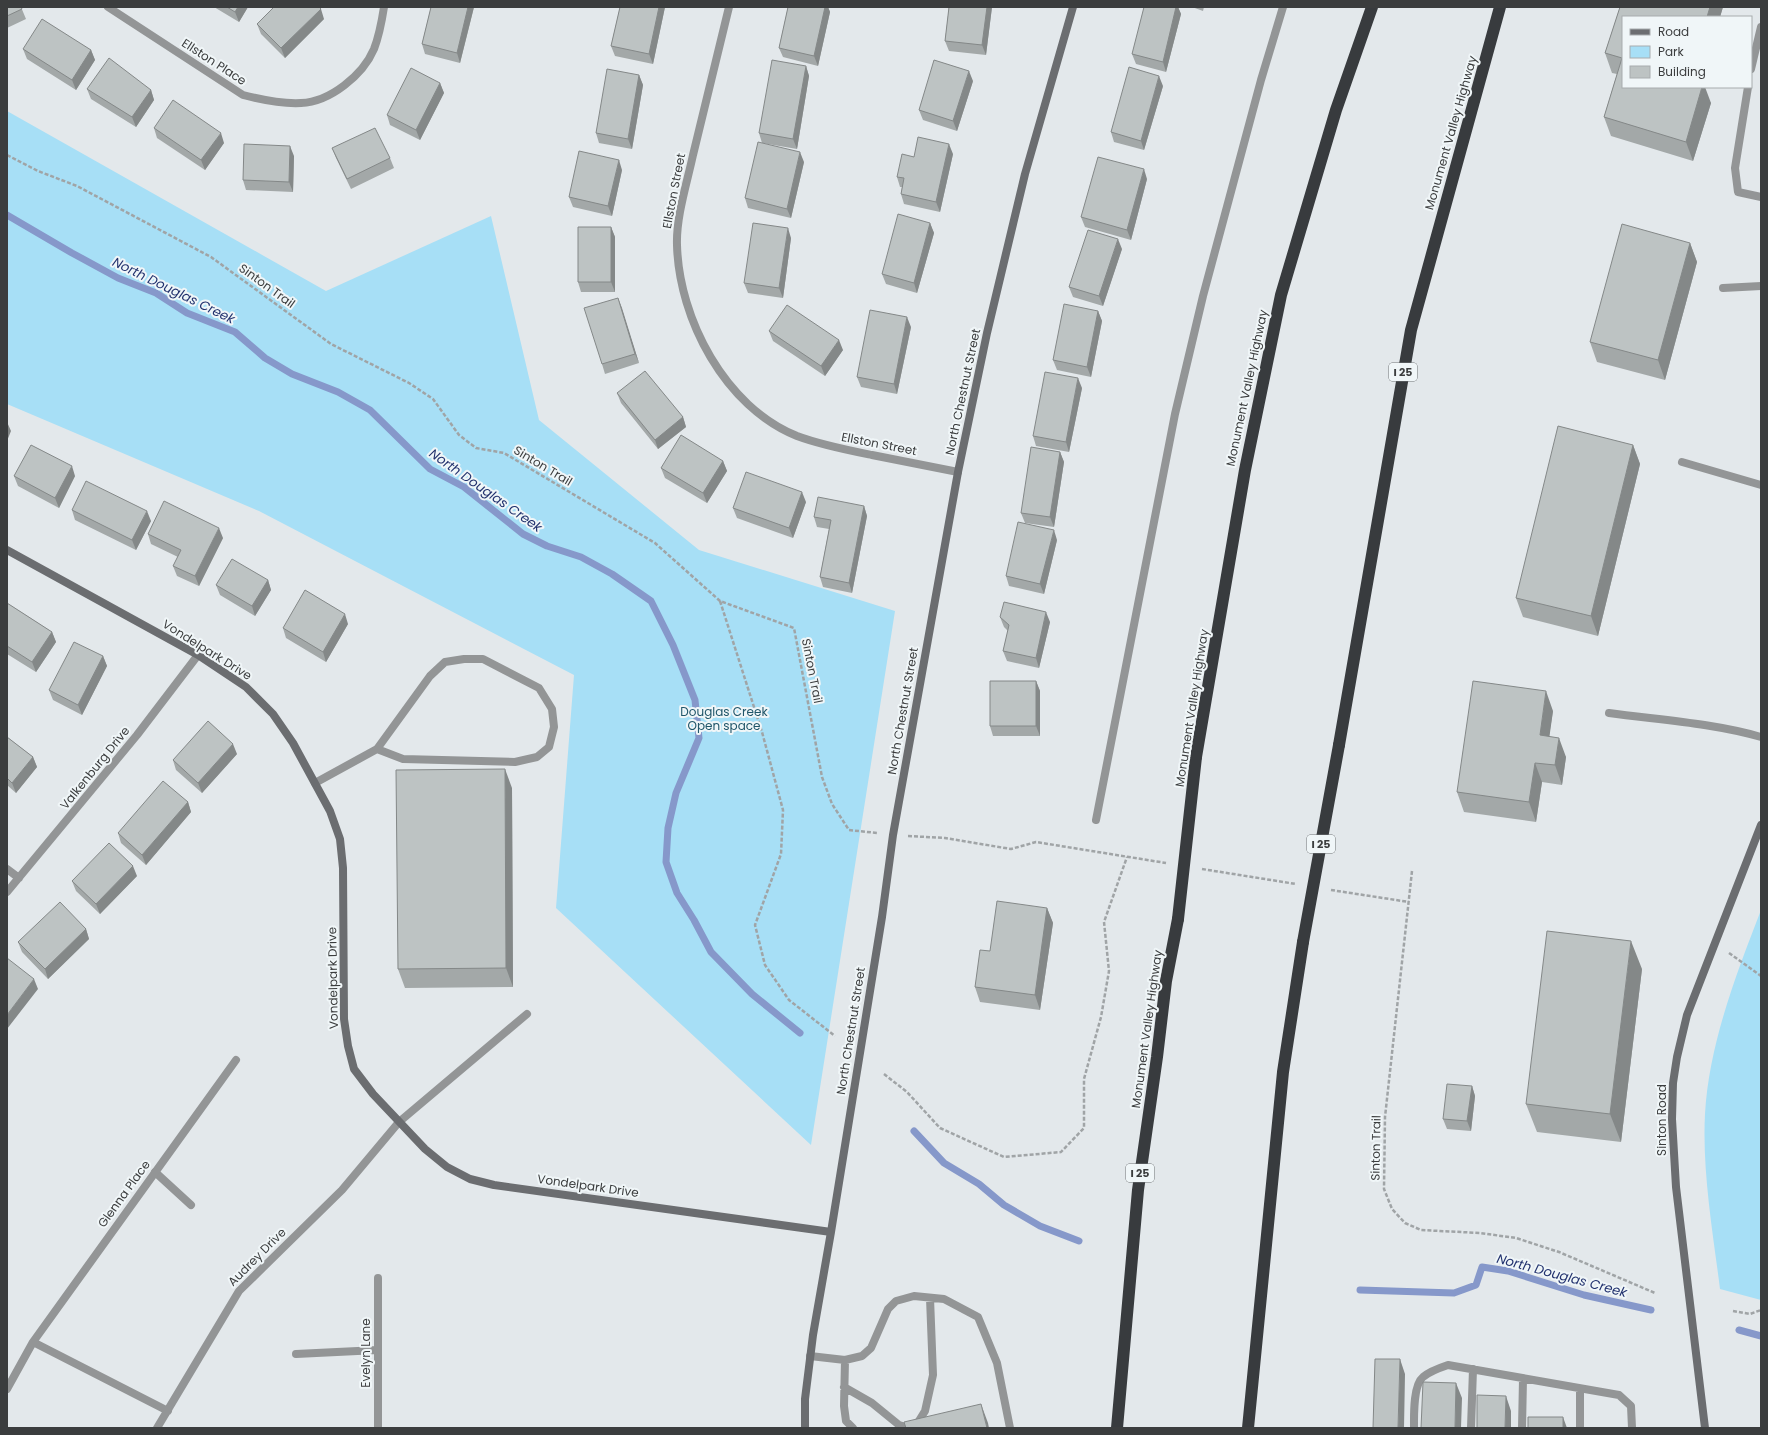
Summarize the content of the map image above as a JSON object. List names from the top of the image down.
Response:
{
  "streets": {
    "highway": ["Monument Valley Highway", "I 25"],
    "street": [
      "Ellston Place",
      "Ellston Street",
      "North Chestnut Street",
      "Vondelpark Drive",
      "Valkenburg Drive",
      "Sinton Road",
      "Glenna Place",
      "Audrey Drive",
      "Evelyn Lane"
    ],
    "path": ["Sinton Trail"]
  },
  "crossings": [
    ["Ellston Street", "North Chestnut Street"],
    ["North Chestnut Street", "Vondelpark Drive"],
    ["Vondelpark Drive", "Valkenburg Drive"],
    ["Vondelpark Drive", "Audrey Drive"]
  ],
  "water": ["North Douglas Creek"],
  "parks": ["Douglas Creek Open space"],
  "legend": ["Road", "Park", "Building"]
}
